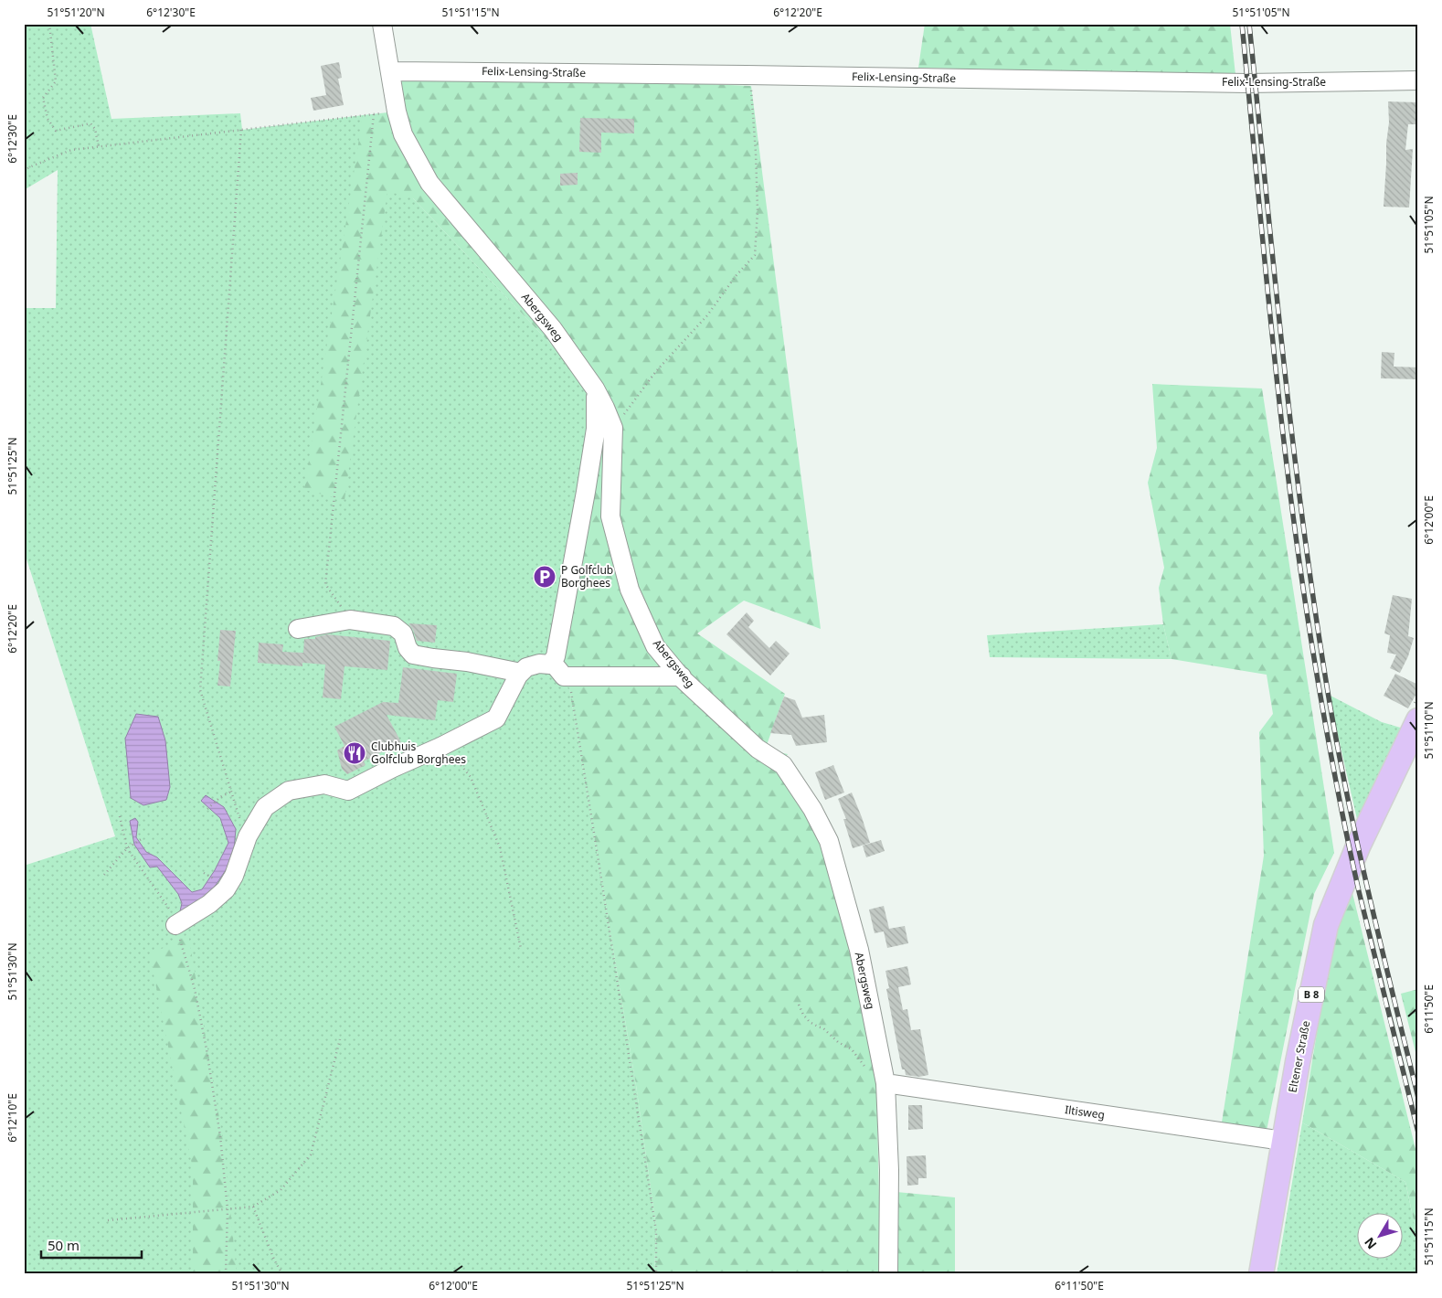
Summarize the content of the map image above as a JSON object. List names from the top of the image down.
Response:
{
  "streets": {
    "main road": ["B 8", "Eltener Straße"],
    "street": ["Felix-Lensing-Straße", "Abergsweg", "Iltisweg"]
  },
  "crossings": [
    ["Felix-Lensing-Straße", "Abergsweg"],
    ["Abergsweg", "Iltisweg"],
    ["Eltener Straße", "Iltisweg"]
  ],
  "places": {
    "parking": ["P Golfclub Borghees"],
    "restaurant": ["Clubhuis Golfclub Borghees"]
  },
  "scale_bar": "50 m",
  "north": "bottom left",
  "coordinates": [
    "51°51'20\"N",
    "6°12'30\"E",
    "51°51'15\"N",
    "6°12'20\"E",
    "51°51'05\"N",
    "51°51'25\"N",
    "6°12'00\"E",
    "51°51'10\"N",
    "51°51'30\"N",
    "6°11'50\"E",
    "6°12'10\"E"
  ]
}
